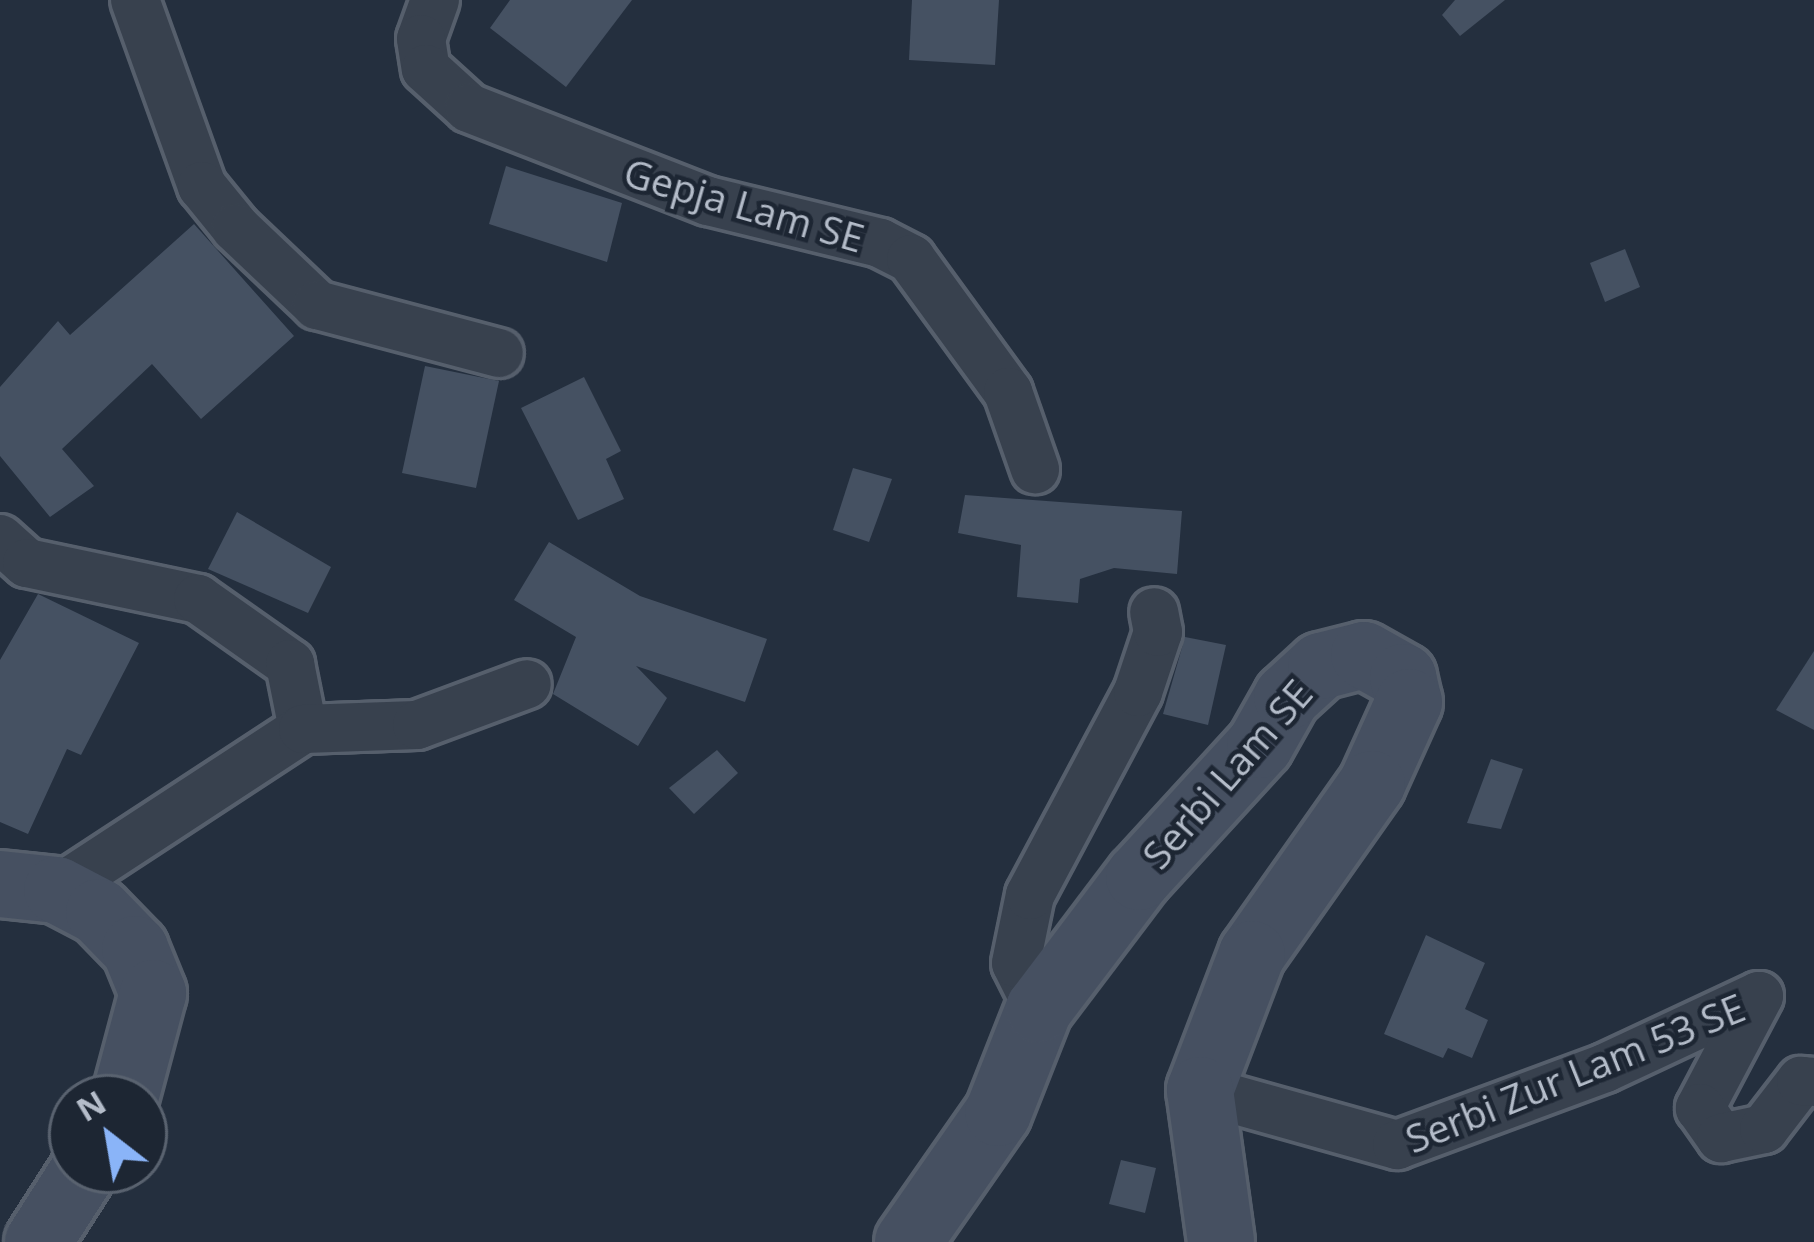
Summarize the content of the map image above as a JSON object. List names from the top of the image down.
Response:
{
  "streets": {
    "street": ["Gepja Lam SE", "Serbi Lam SE", "Serbi Zur Lam 53 SE"]
  },
  "crossings": [
    ["Serbi Lam SE", "Serbi Zur Lam 53 SE"]
  ],
  "north": "top left"
}
